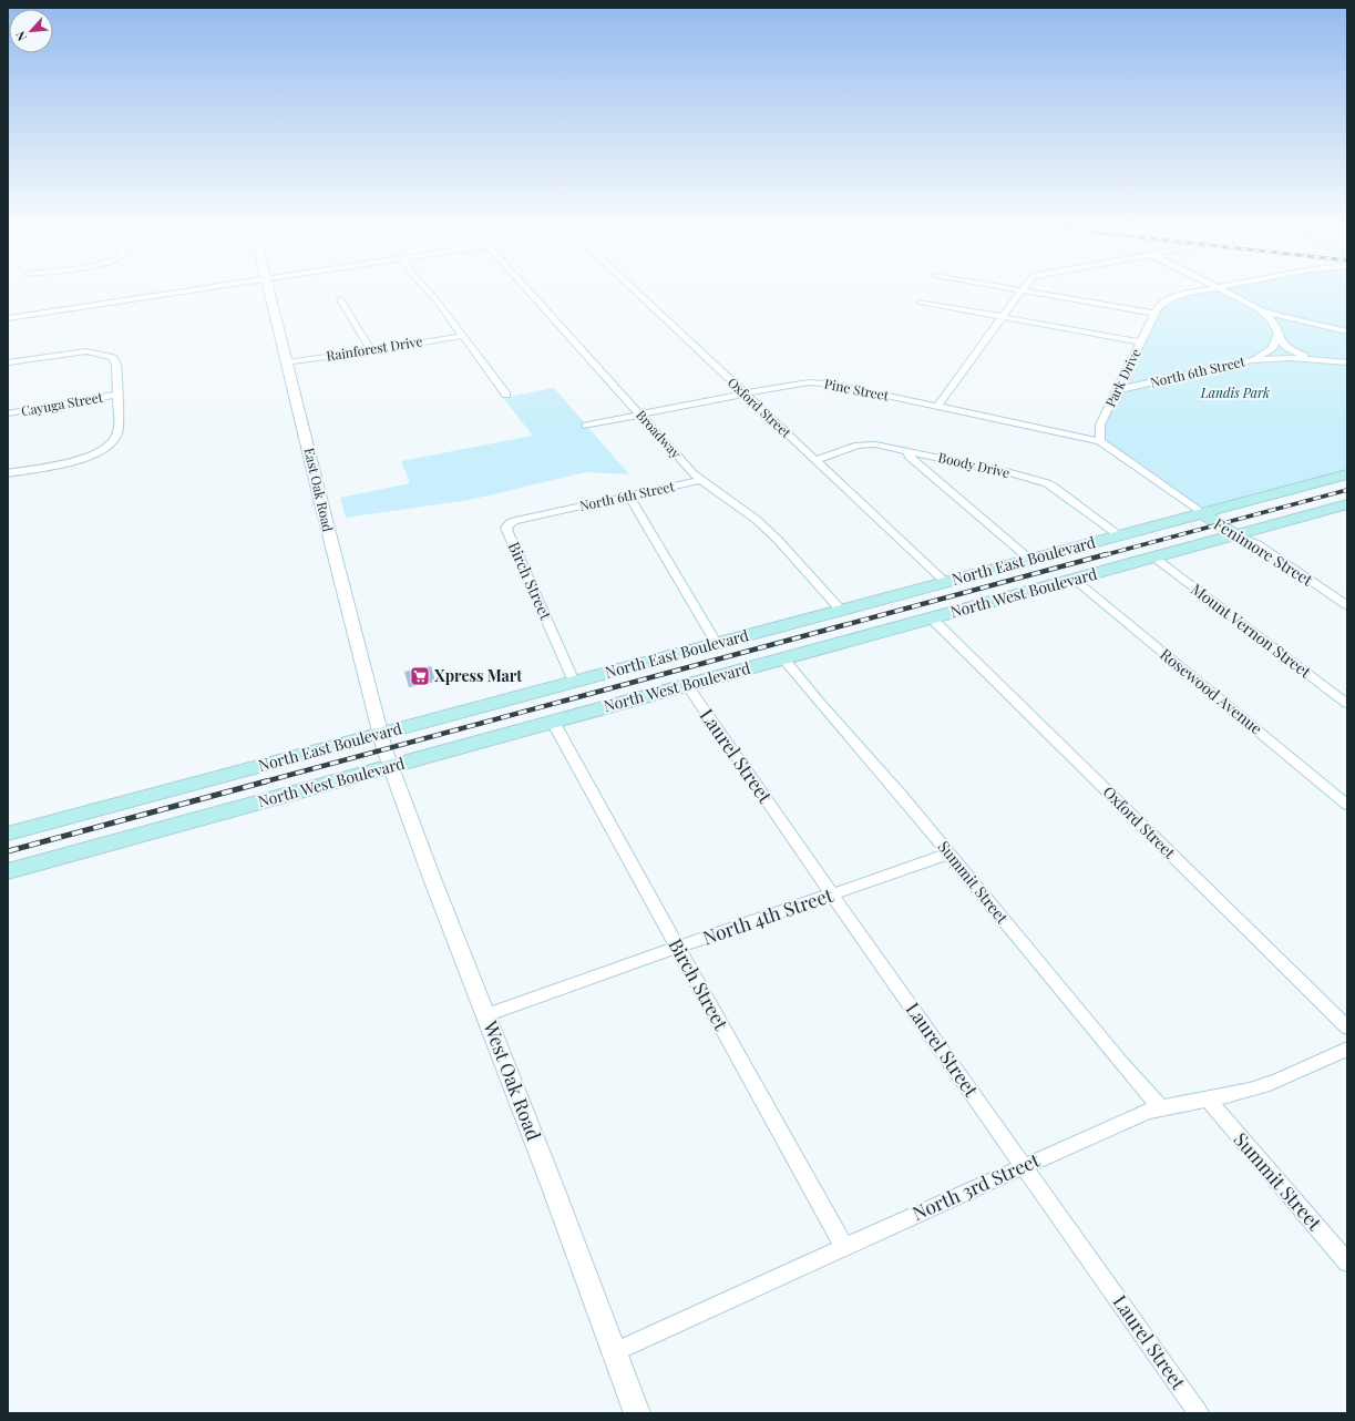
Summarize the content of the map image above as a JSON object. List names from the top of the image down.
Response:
{
  "streets": {
    "main road": ["Fenimore Street", "North East Boulevard", "North West Boulevard"],
    "street": [
      "Rainforest Drive",
      "North 6th Street",
      "Park Drive",
      "Pine Street",
      "Cayuga Street",
      "Oxford Street",
      "Broadway",
      "Boody Drive",
      "East Oak Road",
      "Birch Street",
      "Mount Vernon Street",
      "Rosewood Avenue",
      "Laurel Street",
      "Summit Street",
      "North 4th Street",
      "West Oak Road",
      "North 3rd Street"
    ]
  },
  "crossings": [
    ["Rainforest Drive", "East Oak Road"],
    ["North 6th Street", "Park Drive"],
    ["North 6th Street", "Broadway"],
    ["North 6th Street", "Birch Street"],
    ["Park Drive", "Pine Street"],
    ["Pine Street", "Oxford Street"],
    ["Pine Street", "Broadway"],
    ["Oxford Street", "Boody Drive"],
    ["Oxford Street", "North East Boulevard"],
    ["Oxford Street", "North West Boulevard"],
    ["Broadway", "North East Boulevard"],
    ["Boody Drive", "North East Boulevard"],
    ["East Oak Road", "North East Boulevard"],
    ["East Oak Road", "North West Boulevard"],
    ["East Oak Road", "West Oak Road"],
    ["Fenimore Street", "North East Boulevard"],
    ["Fenimore Street", "North West Boulevard"],
    ["North East Boulevard", "Birch Street"],
    ["North East Boulevard", "North West Boulevard"],
    ["North East Boulevard", "West Oak Road"],
    ["Birch Street", "North West Boulevard"],
    ["Birch Street", "North 4th Street"],
    ["Birch Street", "North 3rd Street"],
    ["North West Boulevard", "Mount Vernon Street"],
    ["North West Boulevard", "Rosewood Avenue"],
    ["North West Boulevard", "Laurel Street"],
    ["North West Boulevard", "Summit Street"],
    ["North West Boulevard", "West Oak Road"],
    ["Laurel Street", "North 4th Street"],
    ["Laurel Street", "North 3rd Street"],
    ["Summit Street", "North 4th Street"],
    ["Summit Street", "North 3rd Street"],
    ["North 4th Street", "West Oak Road"],
    ["West Oak Road", "North 3rd Street"]
  ],
  "parks": ["Landis Park"],
  "places": {
    "supermarket": ["Xpress Mart"]
  },
  "north": "bottom left"
}
